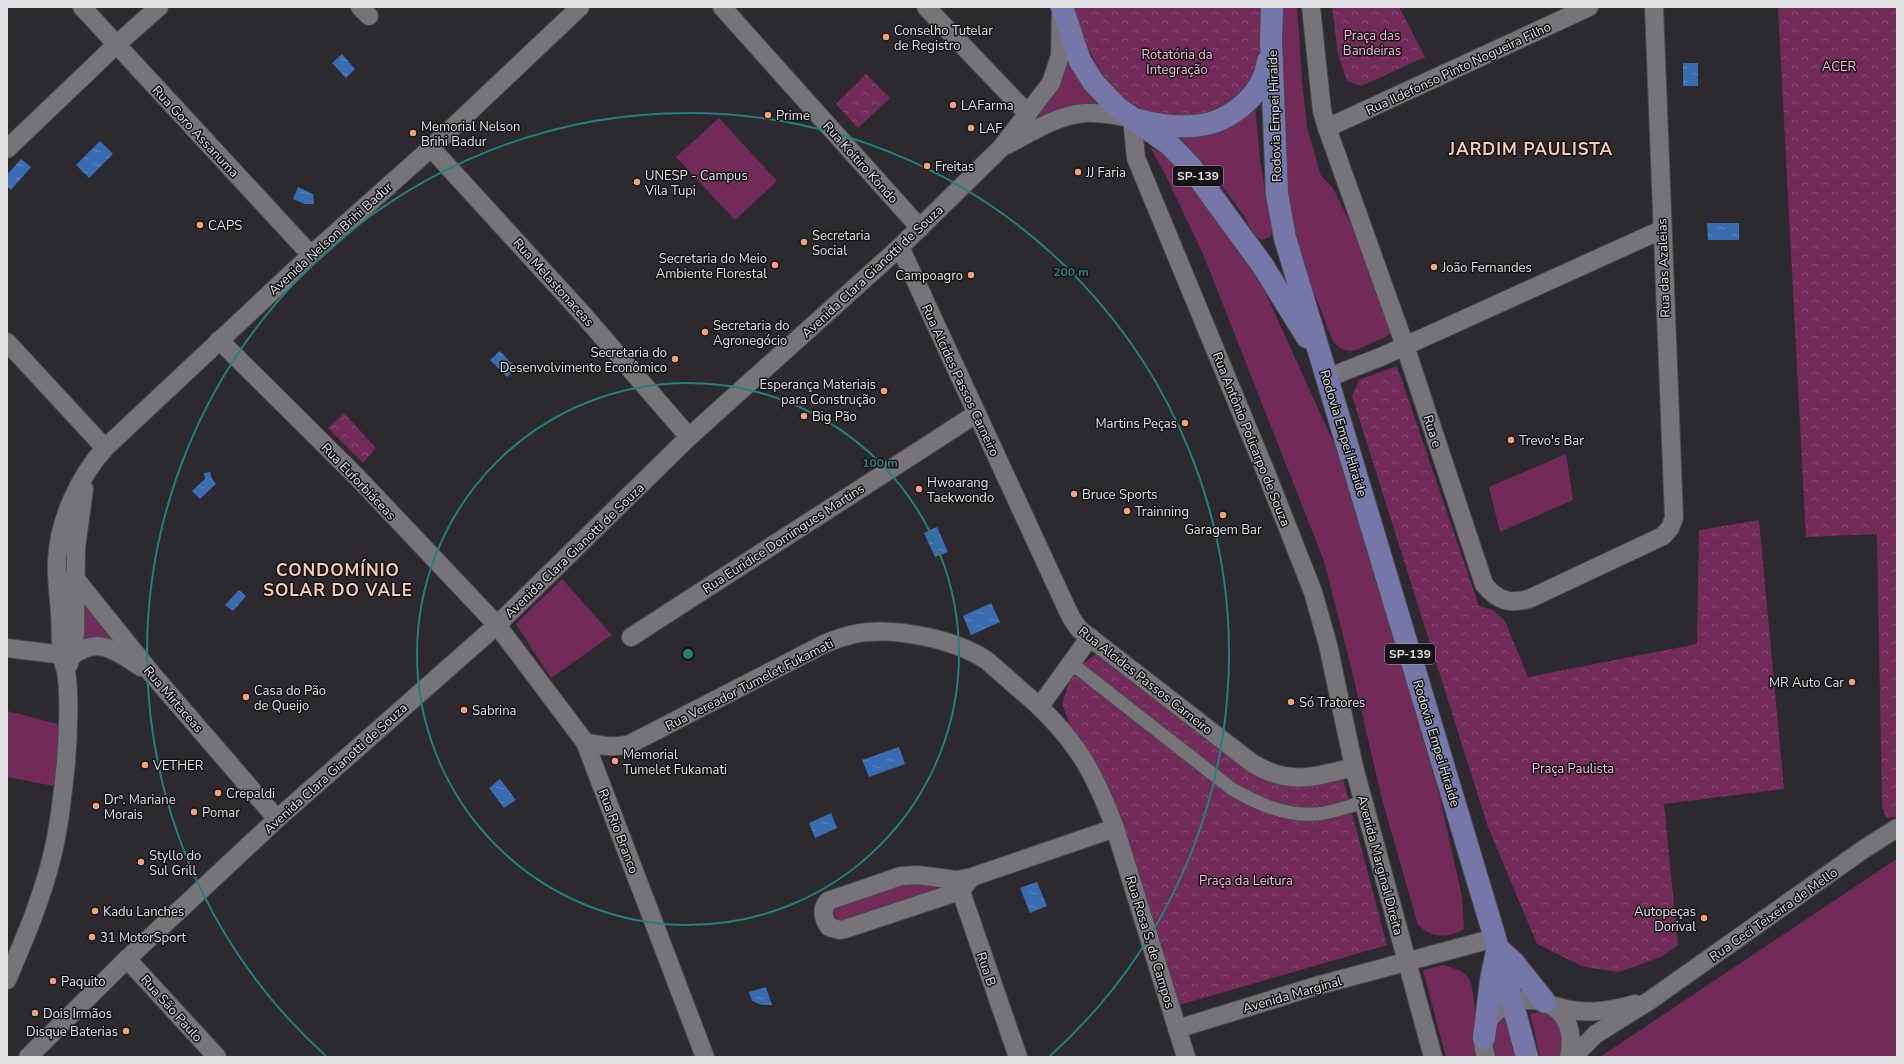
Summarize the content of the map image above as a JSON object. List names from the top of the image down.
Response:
{
  "streets": {
    "main road": ["Rodovia Empei Hiraide", "SP-139"],
    "street": [
      "Rua Ildefonso Pinto Nogueira Filho",
      "Rua Goro Assanuma",
      "Rua Koitiro Kondo",
      "Avenida Nelson Brihi Badur",
      "Rua das Azaleias",
      "Avenida Clara Gianotti de Souza",
      "Rua Melastonaceas",
      "Rua Alcides Passos Carneiro",
      "Rua e",
      "Rua Antônio Policarpo de Souza",
      "Rua Euforbiáceas",
      "Rua Euridice Domingues Martins",
      "Rua Vereador Tumelet Fukamati",
      "Rua Mirtaceas",
      "Rua Rio Branco",
      "Avenida Marginal Direita",
      "Rua Ceci Teixeira de Mello",
      "Rua Rosa S. de Campos",
      "Rua B",
      "Avenida Marginal",
      "Rua São Paulo"
    ]
  },
  "crossings": [
    ["Rua Ildefonso Pinto Nogueira Filho", "Rua e"],
    ["Rodovia Empei Hiraide", "Avenida Clara Gianotti de Souza"],
    ["Rodovia Empei Hiraide", "Rua Antônio Policarpo de Souza"],
    ["Rodovia Empei Hiraide", "Rua Ceci Teixeira de Mello"],
    ["Rodovia Empei Hiraide", "Avenida Marginal"],
    ["Rua Goro Assanuma", "Avenida Nelson Brihi Badur"],
    ["Rua Koitiro Kondo", "Avenida Clara Gianotti de Souza"],
    ["Avenida Nelson Brihi Badur", "Rua Melastonaceas"],
    ["Avenida Nelson Brihi Badur", "Rua Euforbiáceas"],
    ["Avenida Nelson Brihi Badur", "Rua Mirtaceas"],
    ["Rua das Azaleias", "Rua e"],
    ["Avenida Clara Gianotti de Souza", "Rua Melastonaceas"],
    ["Avenida Clara Gianotti de Souza", "Rua Alcides Passos Carneiro"],
    ["Avenida Clara Gianotti de Souza", "Rua Euforbiáceas"],
    ["Avenida Clara Gianotti de Souza", "Rua Mirtaceas"],
    ["Avenida Clara Gianotti de Souza", "Rua Rio Branco"],
    ["Avenida Clara Gianotti de Souza", "Rua São Paulo"],
    ["Rua Alcides Passos Carneiro", "Rua Antônio Policarpo de Souza"],
    ["Rua Alcides Passos Carneiro", "Rua Euridice Domingues Martins"],
    ["Rua Alcides Passos Carneiro", "Avenida Marginal Direita"],
    ["Rua Antônio Policarpo de Souza", "Avenida Marginal Direita"],
    ["Rua Euforbiáceas", "Rua Rio Branco"],
    ["Rua Vereador Tumelet Fukamati", "Rua Rio Branco"],
    ["Rua Vereador Tumelet Fukamati", "Rua Rosa S. de Campos"],
    ["Avenida Marginal Direita", "Avenida Marginal"],
    ["Rua Rosa S. de Campos", "Avenida Marginal"]
  ],
  "districts": ["JARDIM PAULISTA", "CONDOMÍNIO SOLAR DO VALE"],
  "parks": [
    "Praça das Bandeiras",
    "Rotatória da Integração",
    "ACER",
    "Praça Paulista",
    "Praça da Leitura"
  ],
  "places": [
    "Conselho Tutelar de Registro",
    "LAFarma",
    "Prime",
    "LAF",
    "Memorial Nelson Brihi Badur",
    "Freitas",
    "JJ Faria",
    "UNESP - Campus Vila Tupi",
    "CAPS",
    "Secretaria Social",
    "Secretaria do Meio Ambiente Florestal",
    "João Fernandes",
    "Campoagro",
    "Secretaria do Agronegócio",
    "Secretaria do Desenvolvimento Econômico",
    "Esperança Materiais para Construção",
    "Big Pão",
    "Martins Peças",
    "Trevo's Bar",
    "Hwoarang Taekwondo",
    "Bruce Sports",
    "Trainning",
    "Garagem Bar",
    "MR Auto Car",
    "Casa do Pão de Queijo",
    "Só Tratores",
    "Sabrina",
    "Memorial Tumelet Fukamati",
    "VETHER",
    "Crepaldi",
    "Drª. Mariane Morais",
    "Pomar",
    "Styllo do Sul Grill",
    "Kadu Lanches",
    "Autopeças Dorival",
    "31 MotorSport",
    "Paquito",
    "Dois Irmãos",
    "Disque Baterias"
  ],
  "rings": ["200 m", "100 m"]
}
